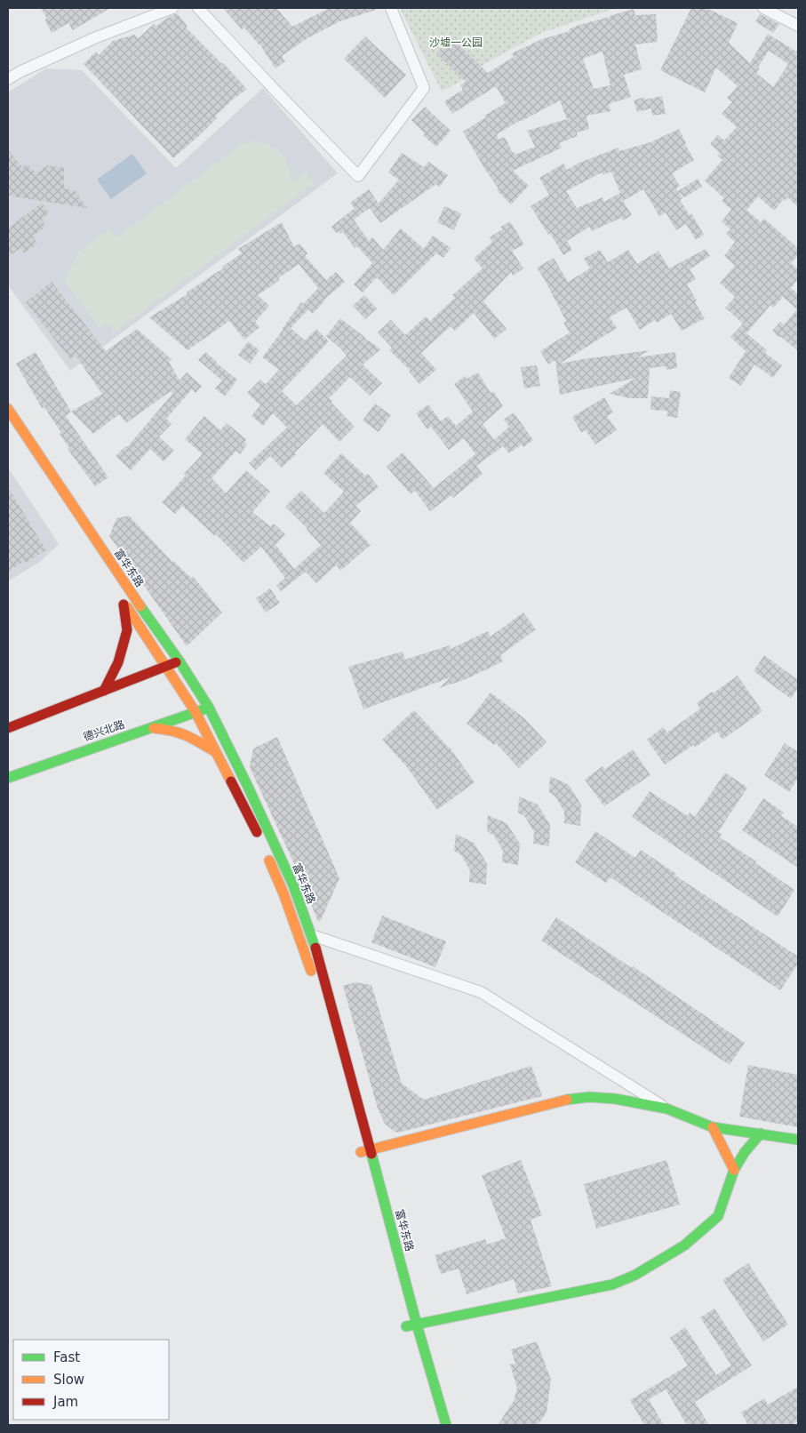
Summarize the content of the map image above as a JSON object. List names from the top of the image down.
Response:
{
  "streets": {
    "main road": ["富华东路", "德兴北路"]
  },
  "crossings": [
    ["富华东路", "德兴北路"]
  ],
  "parks": ["沙墟一公园"],
  "legend": ["Fast", "Slow", "Jam"]
}
